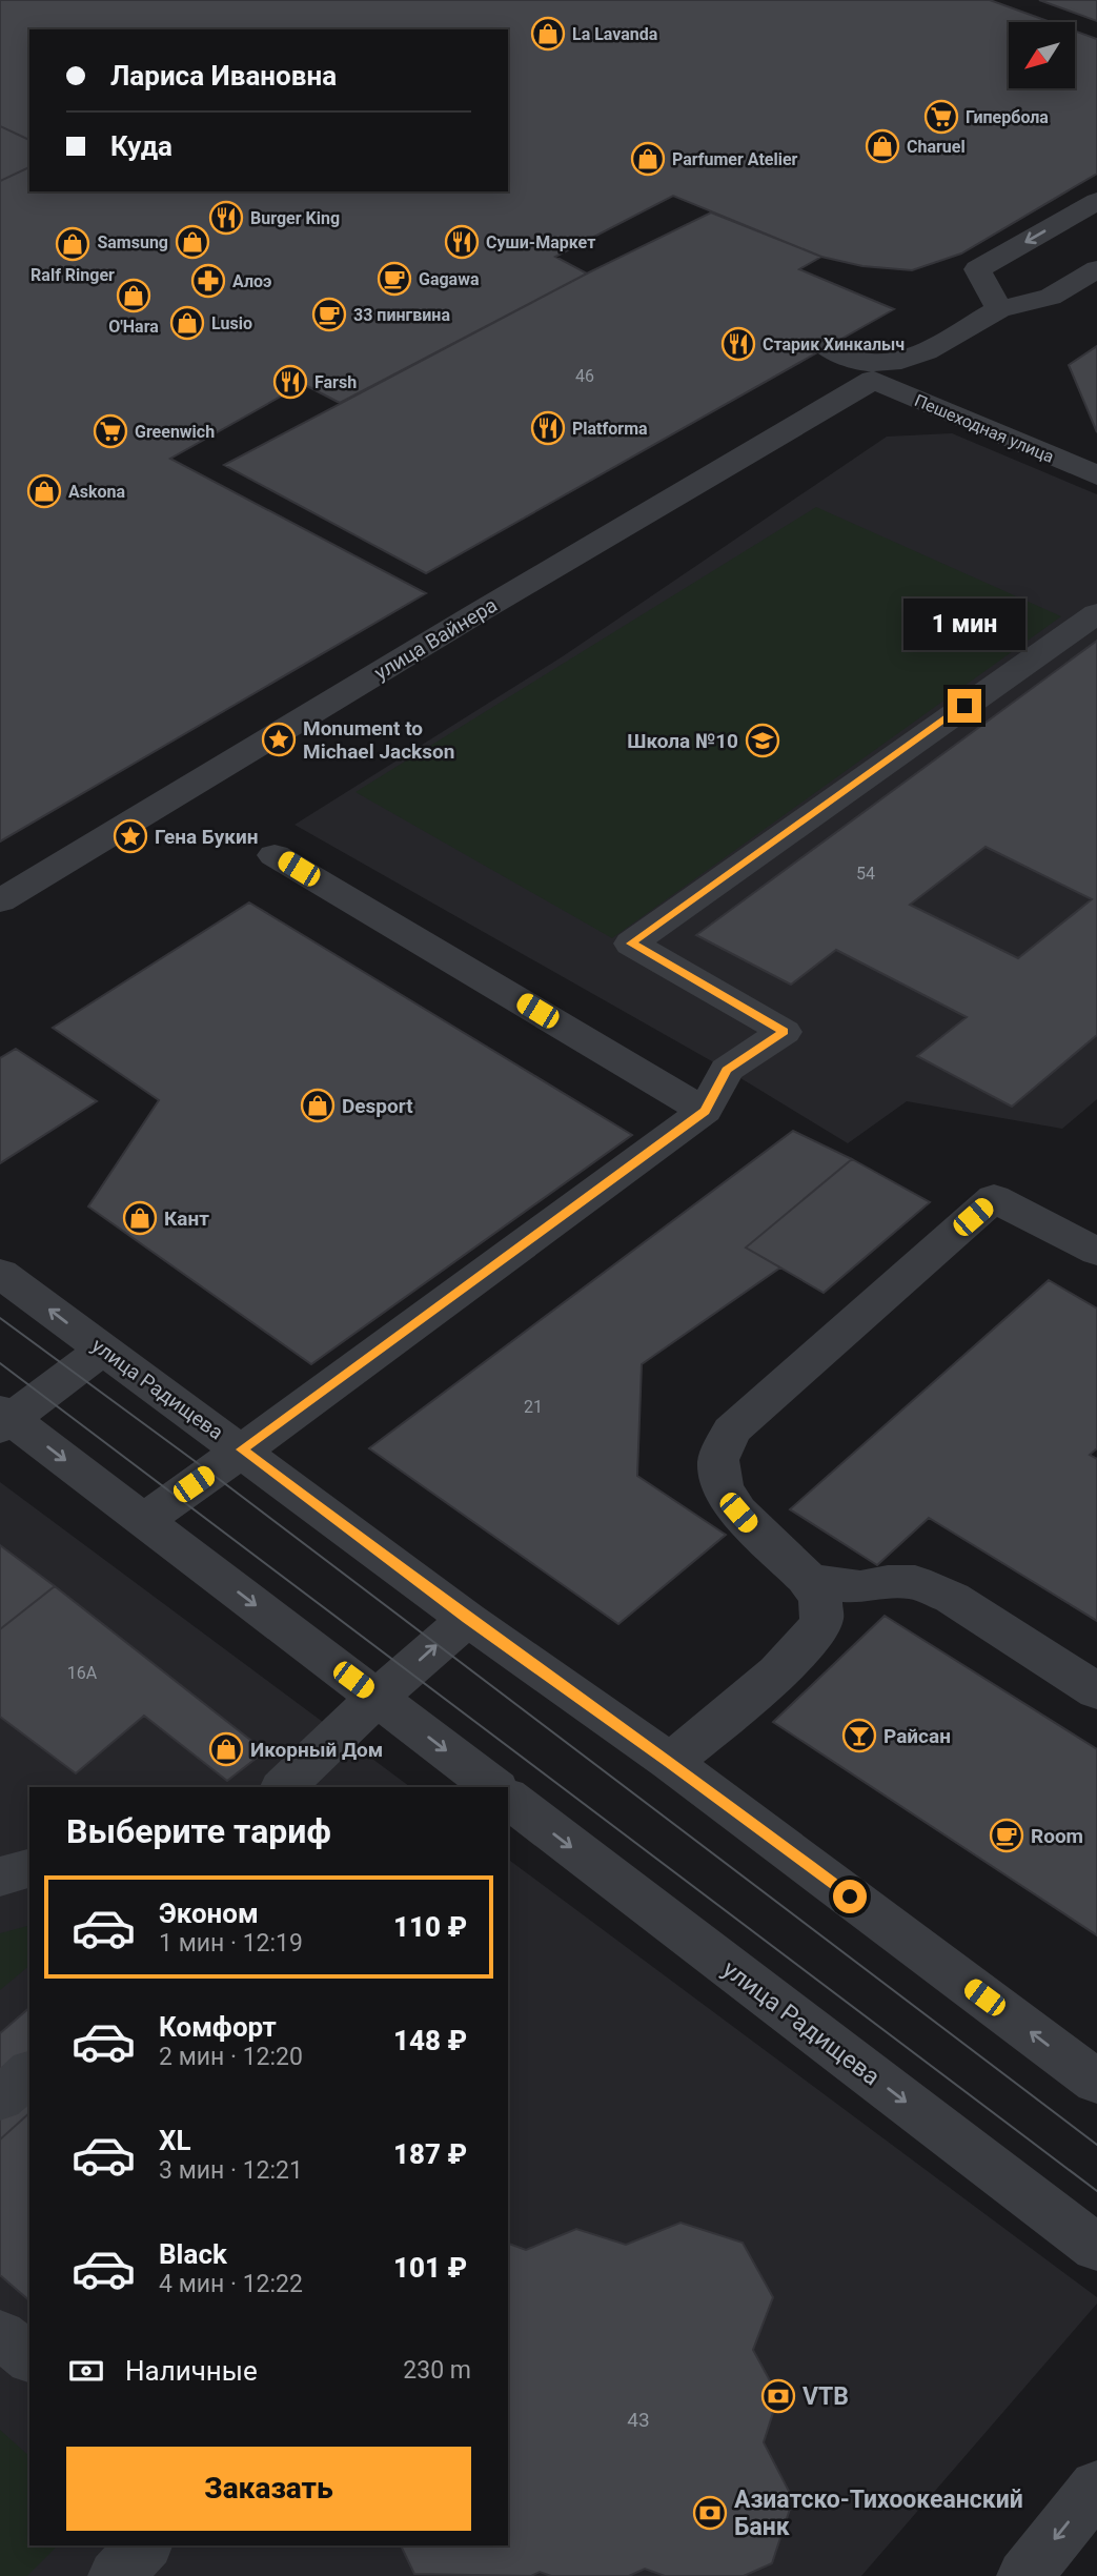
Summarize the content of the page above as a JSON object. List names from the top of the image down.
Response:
{
  "streets": {
    "street": ["Пешеходная улица", "улица Вайнера", "улица Радищева"]
  },
  "crossings": [
    ["Пешеходная улица", "улица Вайнера"]
  ],
  "places": {
    "shop": [
      "La Lavanda",
      "Charuel",
      "Parfumer Atelier",
      "Samsung",
      "Ralf Ringer",
      "O'Hara",
      "Lusio",
      "Askona",
      "Desport",
      "Кант",
      "Икорный Дом"
    ],
    "supermarket": ["Гипербола", "Greenwich"],
    "restaurant": [
      "Burger King",
      "Суши-Маркет",
      "Старик Хинкалыч",
      "Farsh",
      "Platforma"
    ],
    "cafe": ["Gagawa", "33 пингвина", "Room"],
    "pharmacy": ["Алоэ"],
    "place": ["Monument to Michael Jackson", "Гена Букин"],
    "school or university": ["Школа №10"],
    "bar": ["Райсан"],
    "bank": ["VTB", "Азиатско-Тихоокеанский Банк"]
  },
  "house_numbers": [
    "46",
    "54",
    "21",
    "16А",
    "43"
  ],
  "north": "bottom left",
  "page": {
    "banner": ["Лариса Ивановна", "Куда"],
    "bubble": "1 мин",
    "heading": "Выберите тариф",
    "list": [
      {
        "name": "Эконом",
        "note": "1 мин · 12:19",
        "value": "110 ₽"
      },
      {
        "name": "Комфорт",
        "note": "2 мин · 12:20",
        "value": "148 ₽"
      },
      {
        "name": "XL",
        "note": "3 мин · 12:21",
        "value": "187 ₽"
      },
      {
        "name": "Black",
        "note": "4 мин · 12:22",
        "value": "101 ₽"
      }
    ],
    "pay": ["Наличные", "230 m"],
    "buttons": "Заказать"
  }
}
